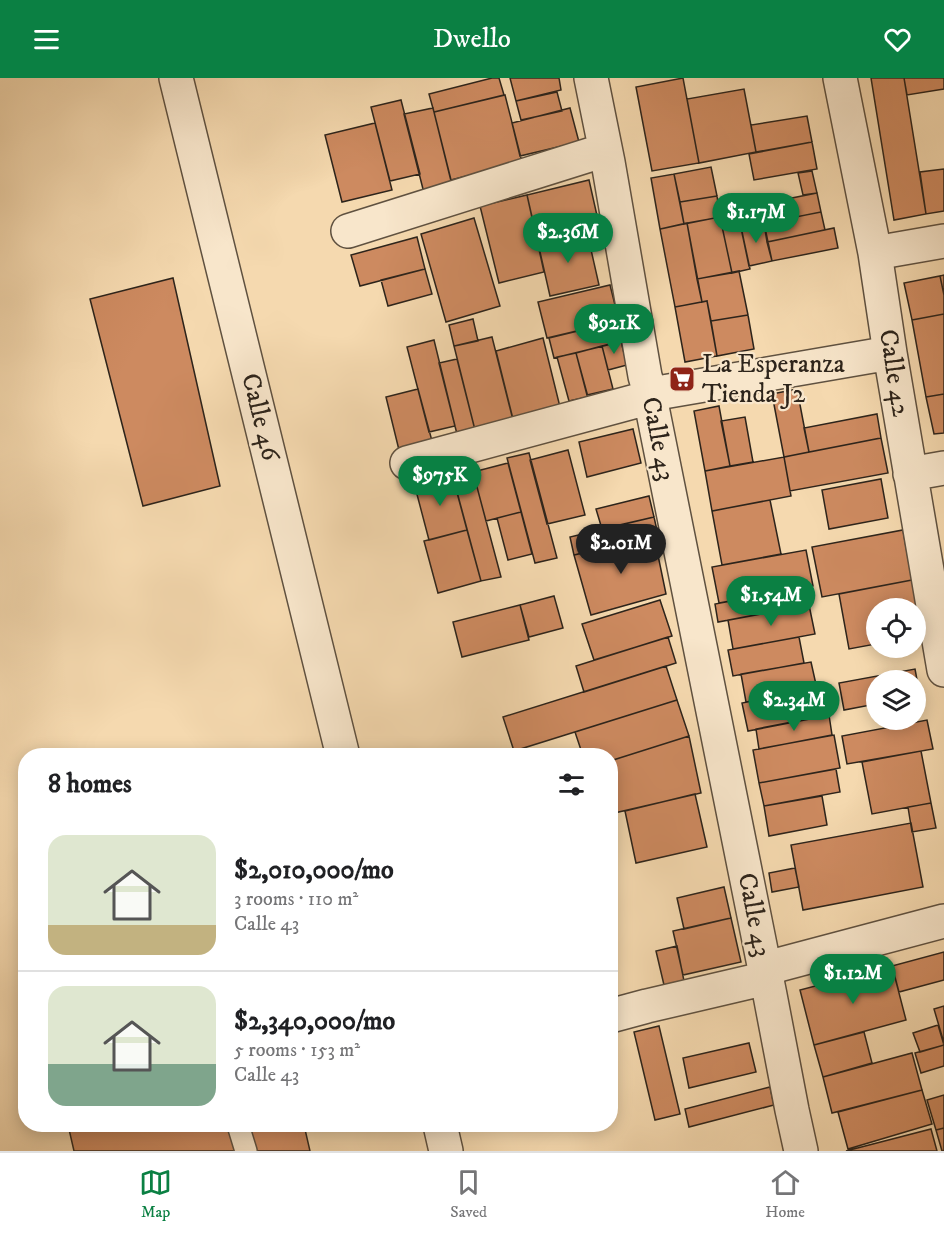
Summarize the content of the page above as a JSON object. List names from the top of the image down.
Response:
{
  "streets": {
    "street": ["Calle 42", "Calle 46", "Calle 43"]
  },
  "places": {
    "supermarket": ["La Esperanza Tienda J2"]
  },
  "page": {
    "header": "Dwello",
    "price": [
      "$1.17M",
      "$2.36M",
      "$921K",
      "$975K",
      "$2.01M",
      "$1.54M",
      "$2.34M",
      "$1.12M"
    ],
    "heading": "8 homes",
    "list": [
      {
        "name": "$2,010,000/mo",
        "note": "3 rooms · 110 m² · Calle 43"
      },
      {
        "name": "$2,340,000/mo",
        "note": "5 rooms · 153 m² · Calle 43"
      }
    ],
    "tabs": ["Map", "Saved", "Home"]
  }
}
